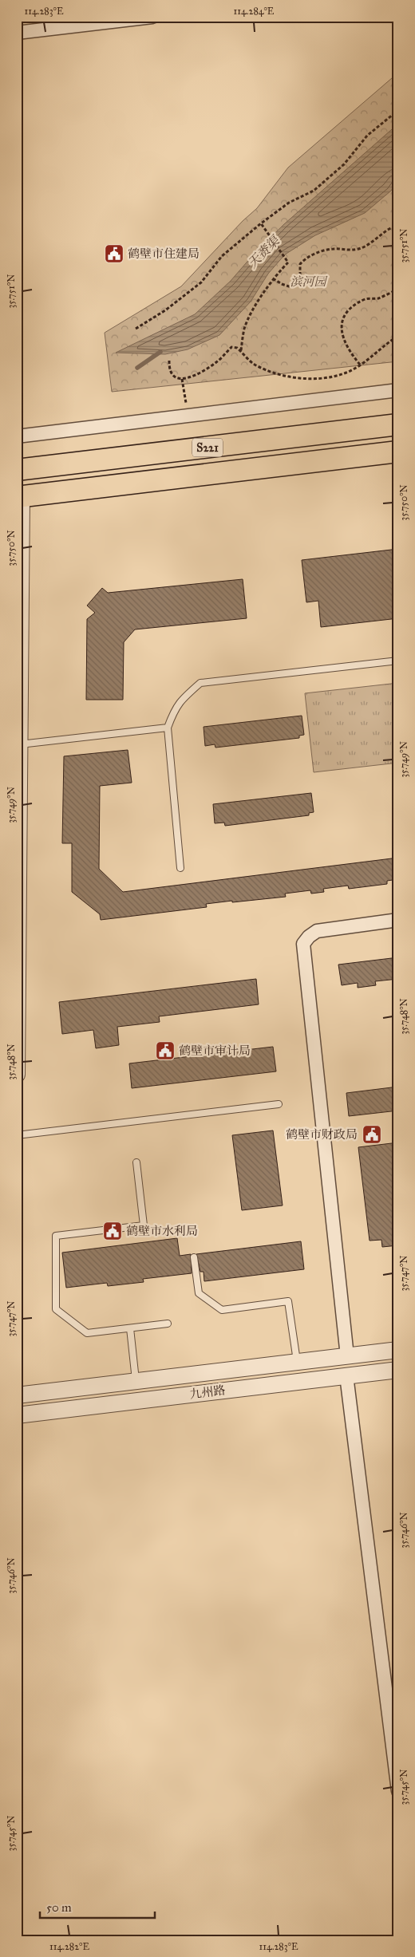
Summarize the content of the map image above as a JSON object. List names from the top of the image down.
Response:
{
  "streets": {
    "main road": ["S221"],
    "street": ["九州路"]
  },
  "water": ["天赉渠"],
  "parks": ["滨河园"],
  "places": {
    "public building": [
      "鹤壁市住建局",
      "鹤壁市审计局",
      "鹤壁市财政局",
      "鹤壁市水利局"
    ]
  },
  "scale_bar": "50 m",
  "coordinates": [
    "114.283°E",
    "114.284°E",
    "35.751°N",
    "35.750°N",
    "35.749°N",
    "35.748°N",
    "35.747°N",
    "35.746°N",
    "35.745°N",
    "114.282°E"
  ]
}
